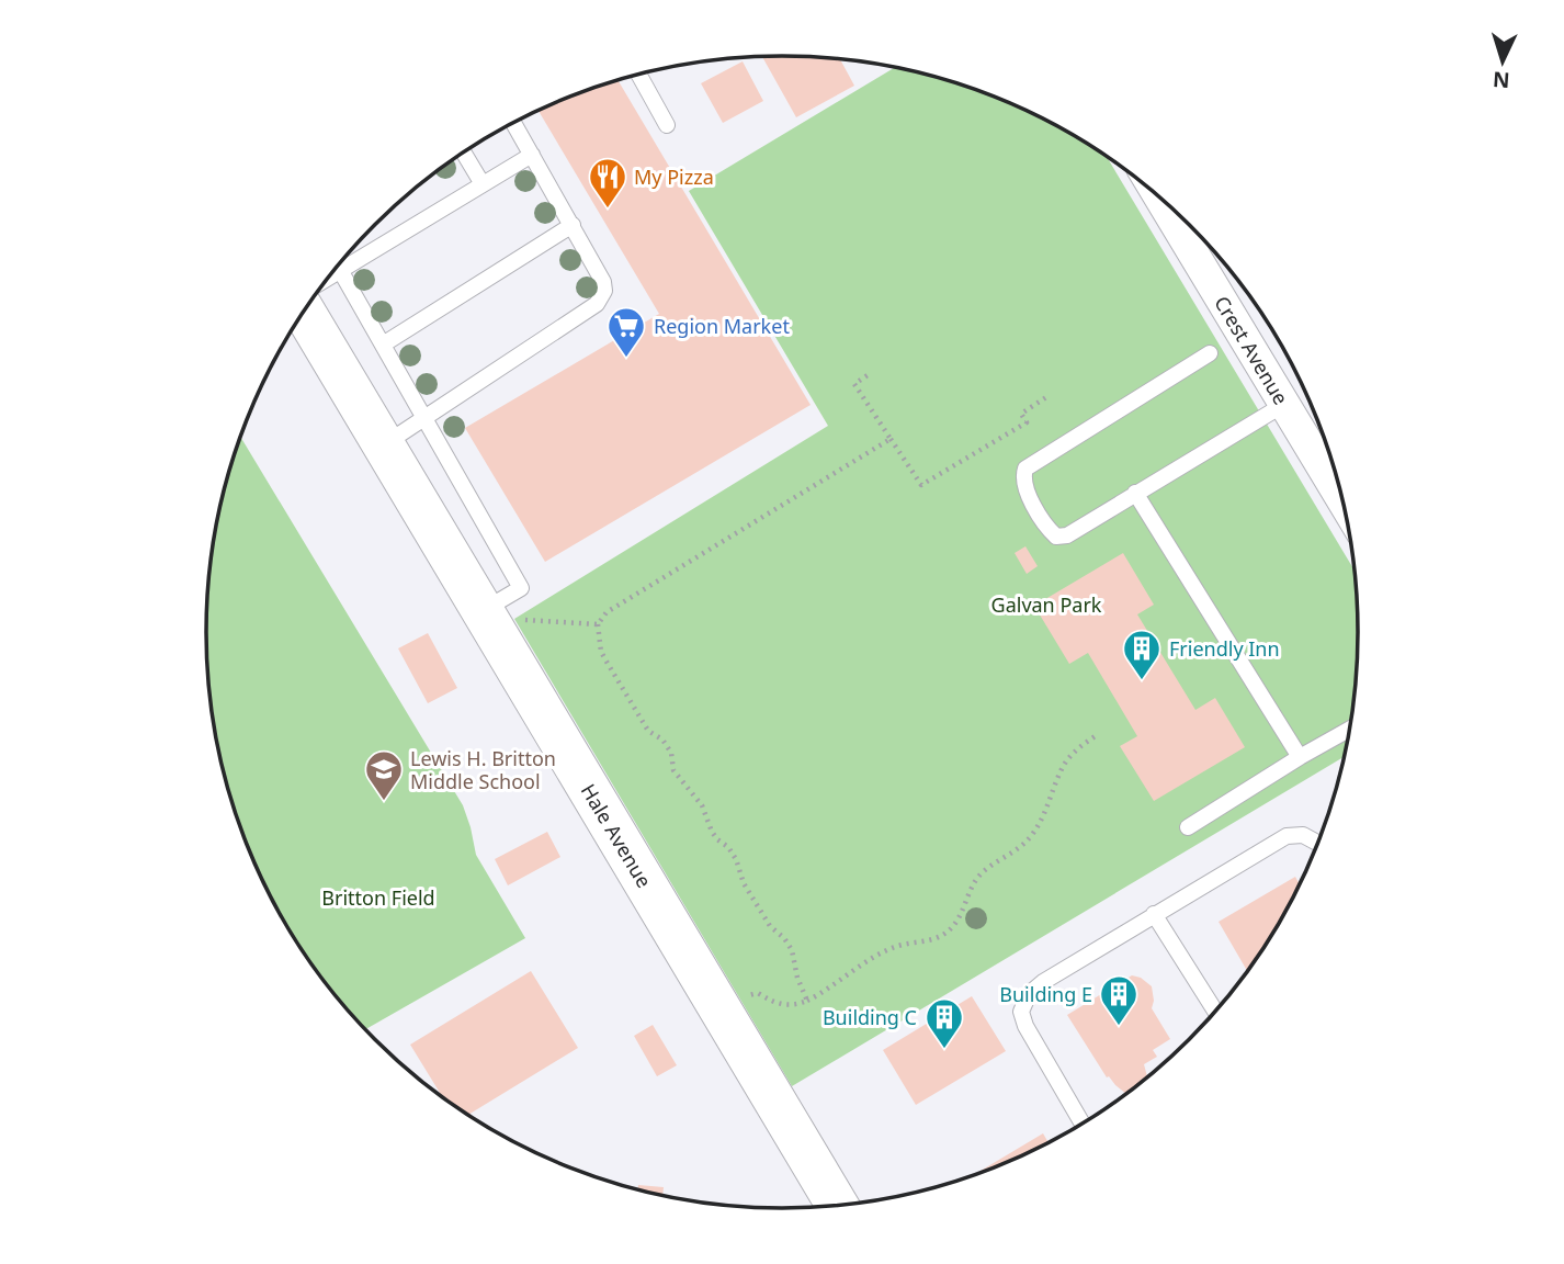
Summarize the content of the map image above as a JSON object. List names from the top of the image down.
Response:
{
  "streets": {
    "main road": ["Hale Avenue"],
    "street": ["Crest Avenue"]
  },
  "parks": ["Galvan Park", "Britton Field"],
  "places": {
    "restaurant": ["My Pizza"],
    "supermarket": ["Region Market"],
    "building": ["Friendly Inn", "Building E", "Building C"],
    "school or university": ["Lewis H. Britton Middle School"]
  },
  "north": "bottom"
}
